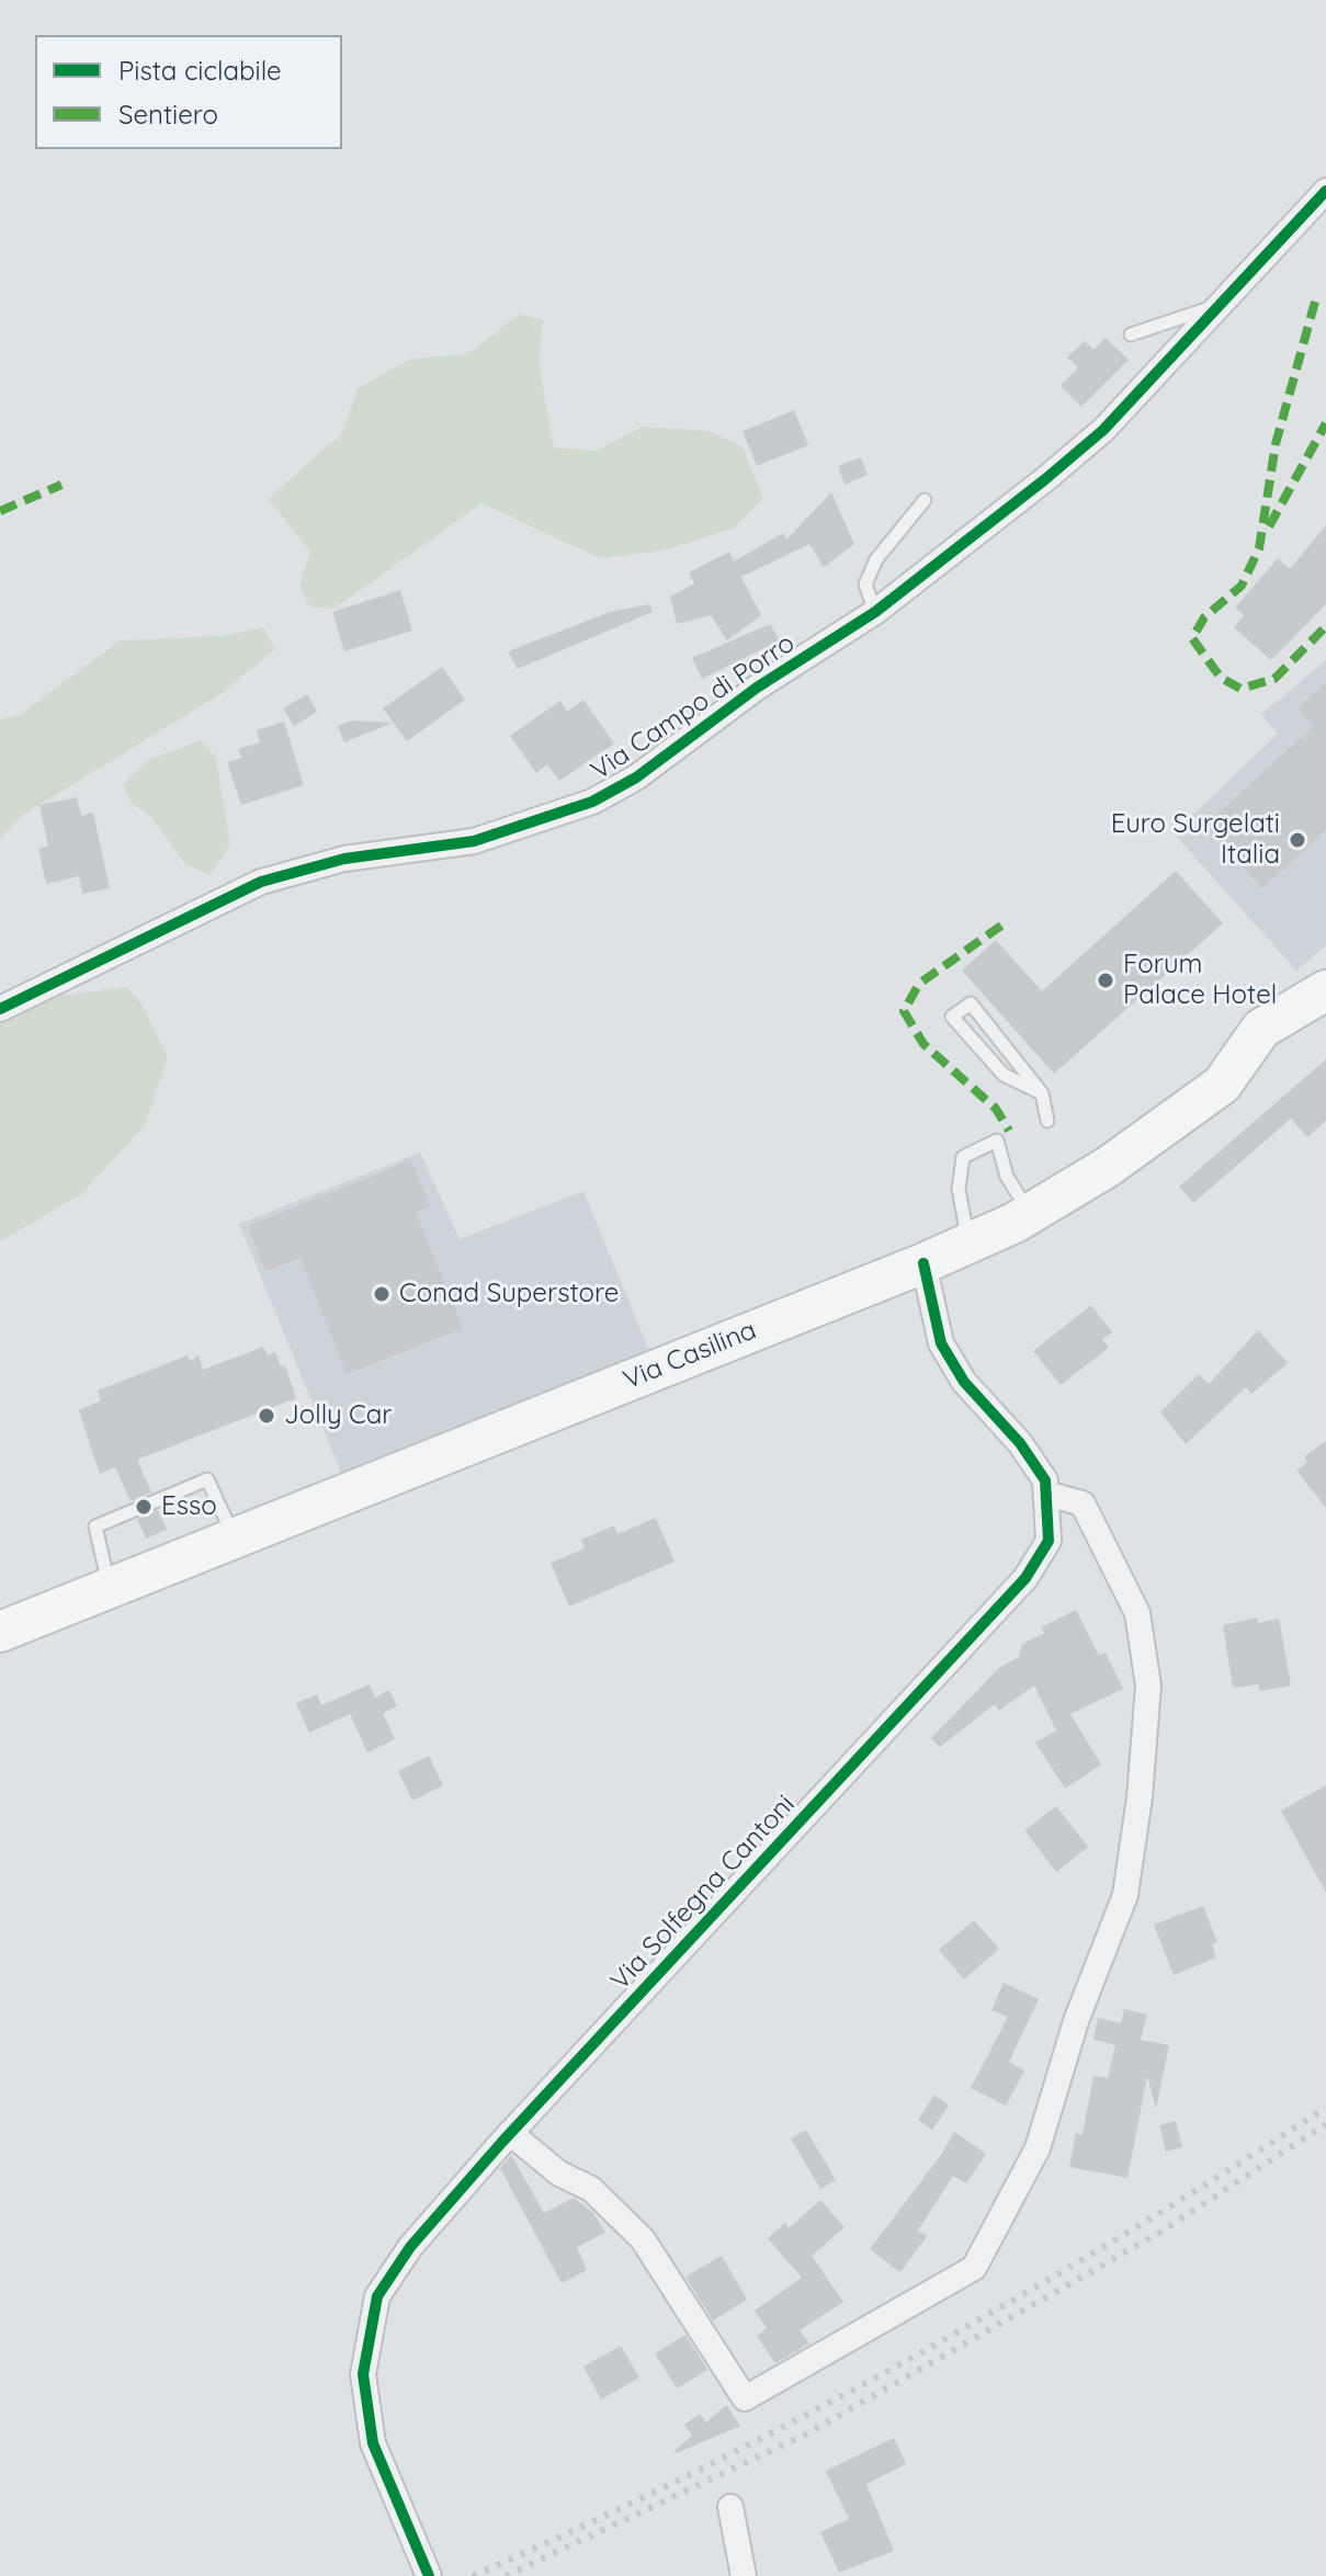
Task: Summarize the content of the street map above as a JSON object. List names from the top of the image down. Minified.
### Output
{"streets":{"main road":["Via Casilina"],"street":["Via Campo di Porro","Via Solfegna Cantoni"]},"crossings":[["Via Casilina","Via Solfegna Cantoni"]],"places":["Euro Surgelati Italia","Forum Palace Hotel","Conad Superstore","Jolly Car","Esso"],"legend":["Pista ciclabile","Sentiero"]}
